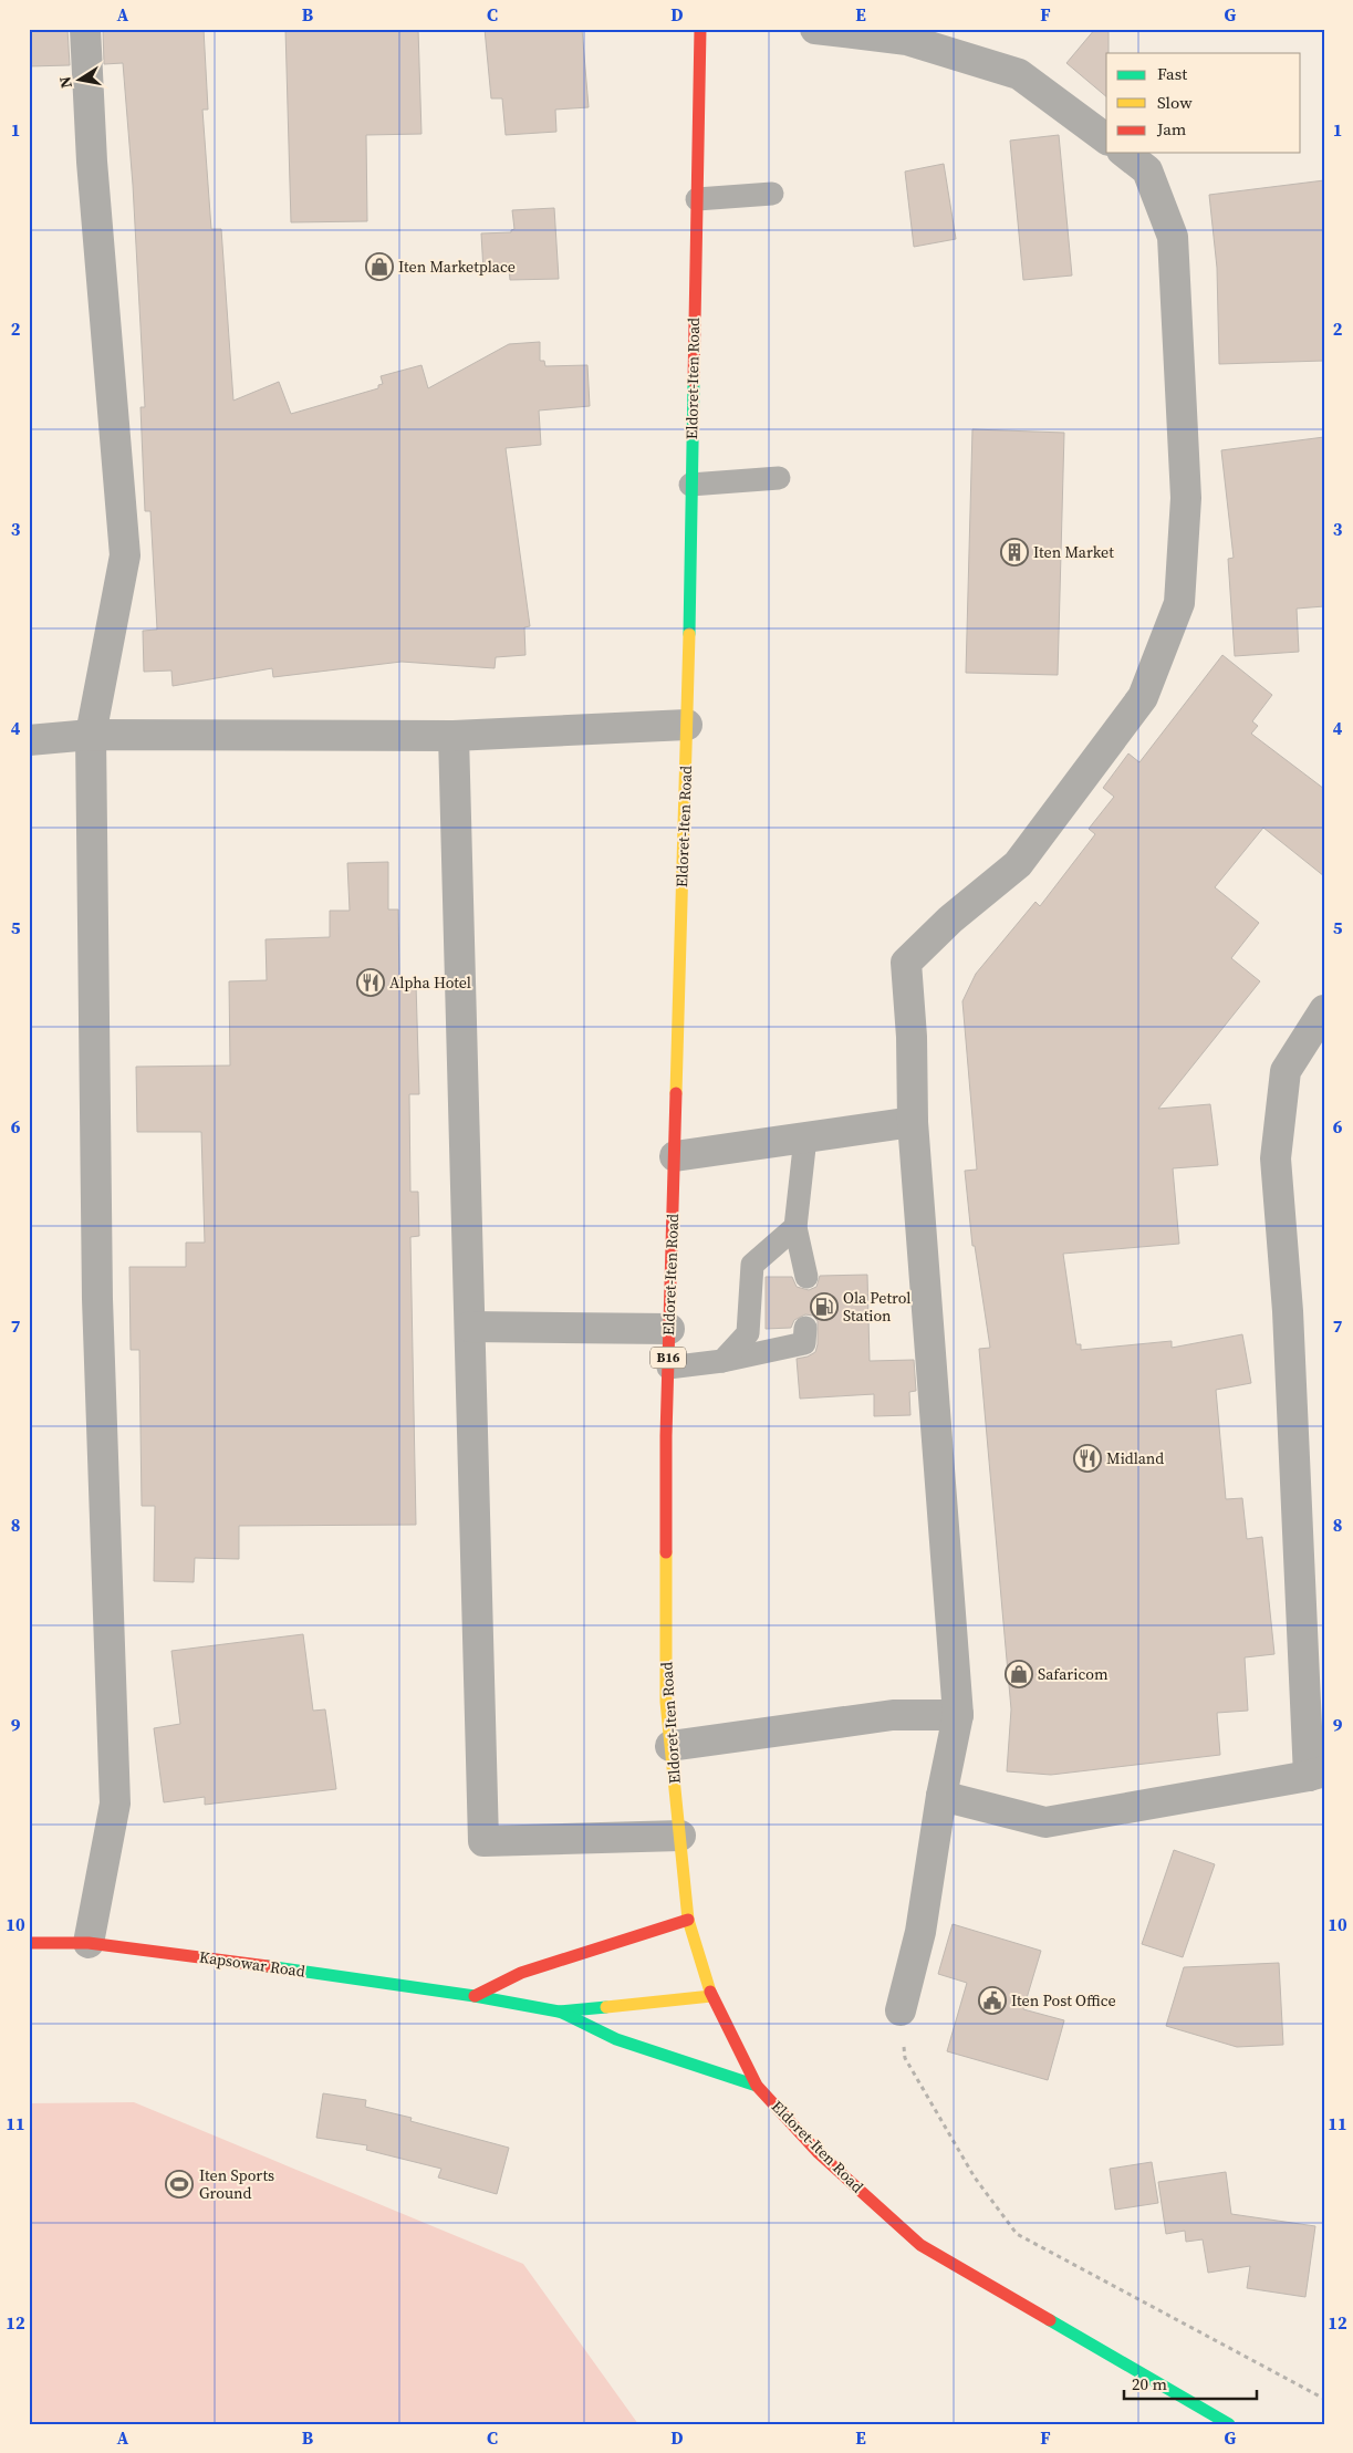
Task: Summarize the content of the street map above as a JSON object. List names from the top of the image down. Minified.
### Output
{"streets":{"main road":["Eldoret-Iten Road","B16","Kapsowar Road"]},"crossings":[["Eldoret-Iten Road","Kapsowar Road"]],"places":{"shop":["Iten Marketplace","Safaricom"],"building":["Iten Market"],"restaurant":["Alpha Hotel","Midland"],"fuel station":["Ola Petrol Station"],"public building":["Iten Post Office"],"sports":["Iten Sports Ground"]},"legend":["Fast","Slow","Jam"],"scale_bar":"20 m","north":"left","grid":{"columns":["A","B","C","D","E","F","G"],"rows":["1","2","3","4","5","6","7","8","9","10","11","12"]}}
